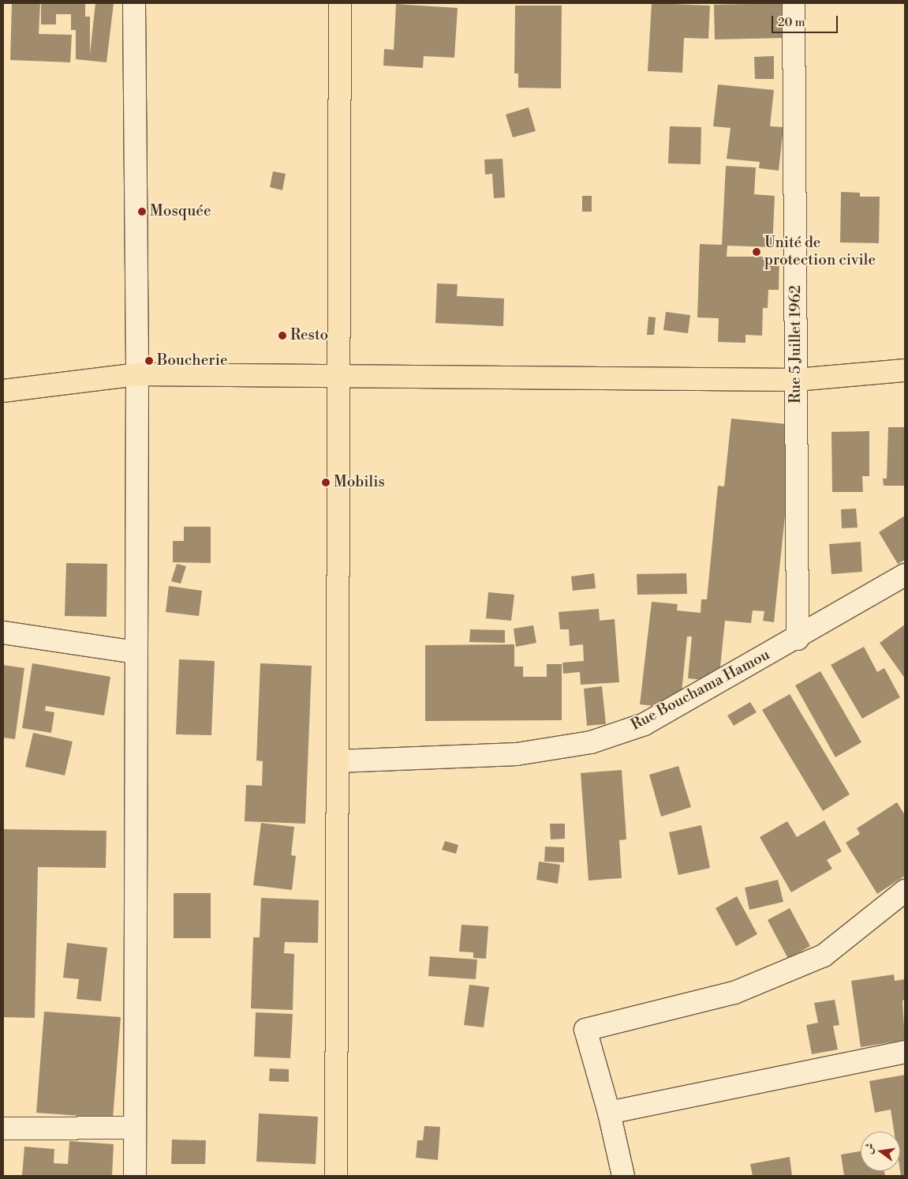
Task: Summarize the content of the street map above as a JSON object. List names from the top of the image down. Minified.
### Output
{"streets":{"street":["Rue 5 Juillet 1962","Rue Bouchama Hamou"]},"crossings":[["Rue 5 Juillet 1962","Rue Bouchama Hamou"]],"places":["Mosquée","Unité de protection civile","Resto","Boucherie","Mobilis"],"scale_bar":"20 m","north":"left"}
